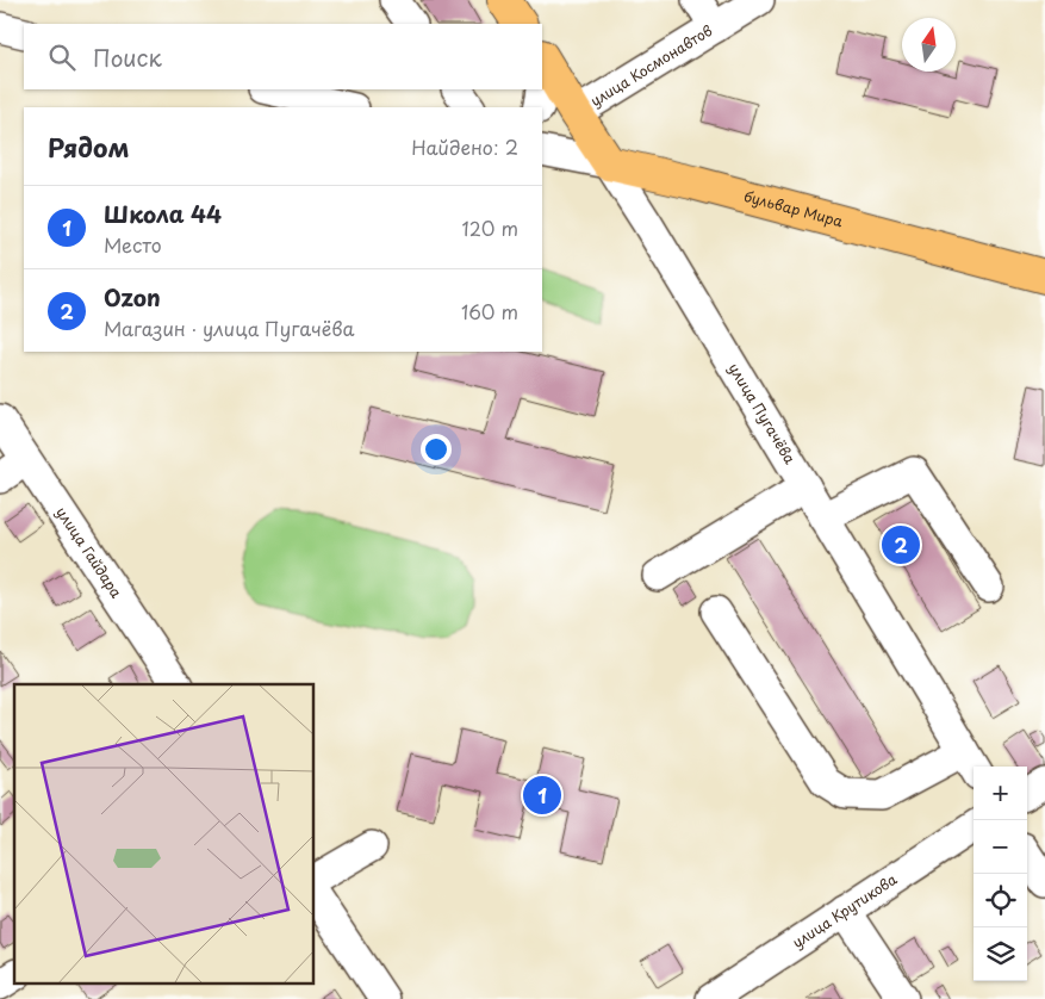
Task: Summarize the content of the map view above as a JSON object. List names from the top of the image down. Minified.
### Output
{"streets":{"main road":["бульвар Мира","улица Пугачёва"],"street":["улица Космонавтов","улица Гайдара","улица Крутикова"]},"crossings":[["улица Космонавтов","улица Пугачёва"],["бульвар Мира","улица Пугачёва"]],"north":"top","page":{"search":"Поиск","heading":["Рядом","Найдено: 2"],"list":[{"mark":"1","name":"Школа 44","note":"Место","value":"120 m"},{"mark":"2","name":"Ozon","note":"Магазин · улица Пугачёва","value":"160 m"}],"pins":["2","1"],"map_buttons":["+","−"]}}
